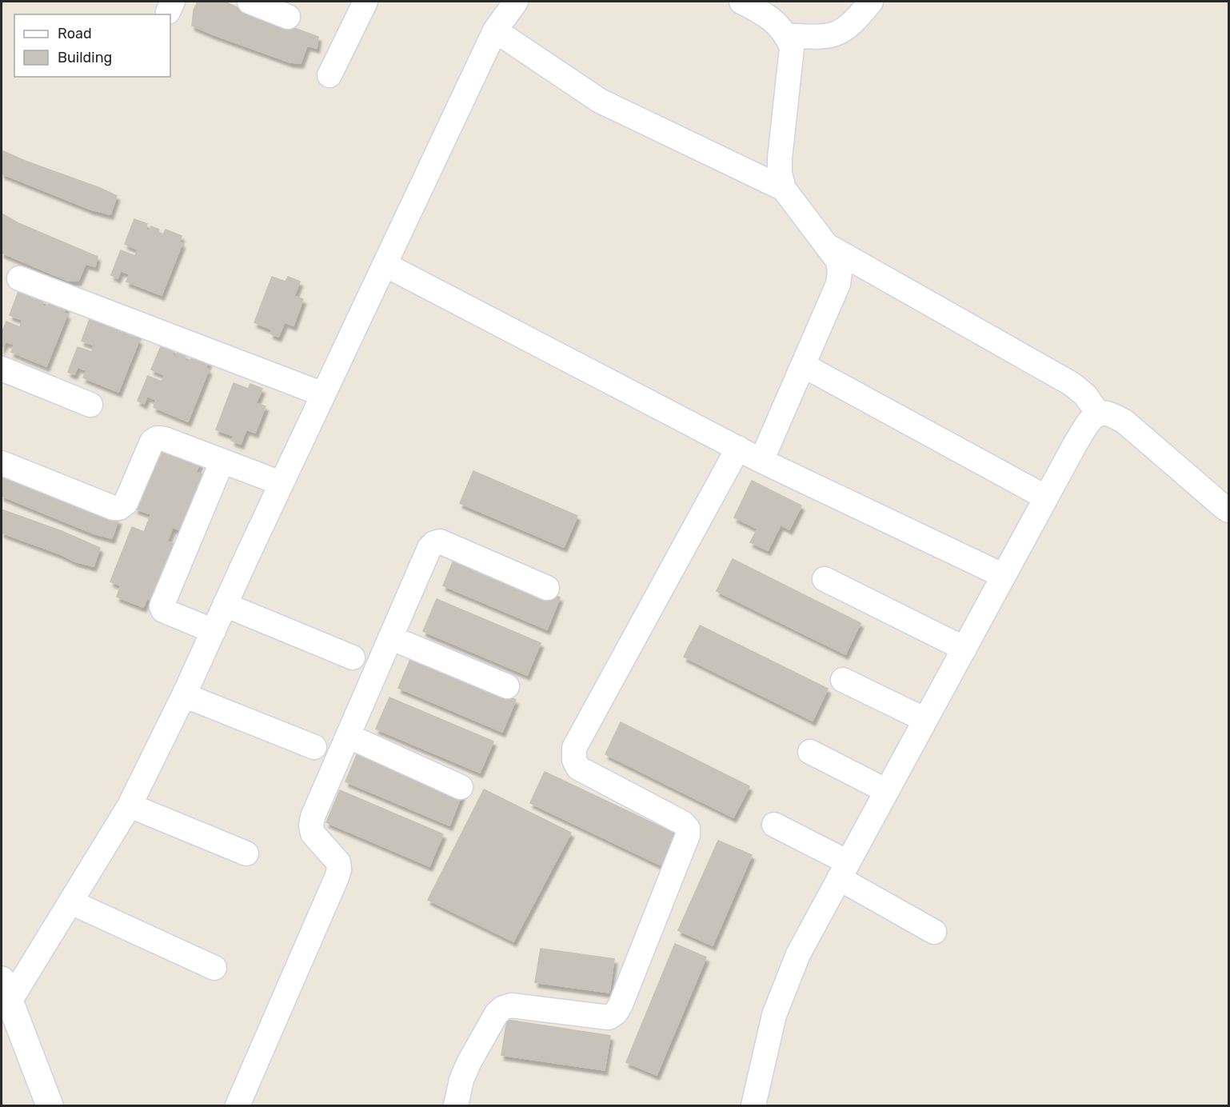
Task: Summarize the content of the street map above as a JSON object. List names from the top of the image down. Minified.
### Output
{"legend":["Road","Building"]}
